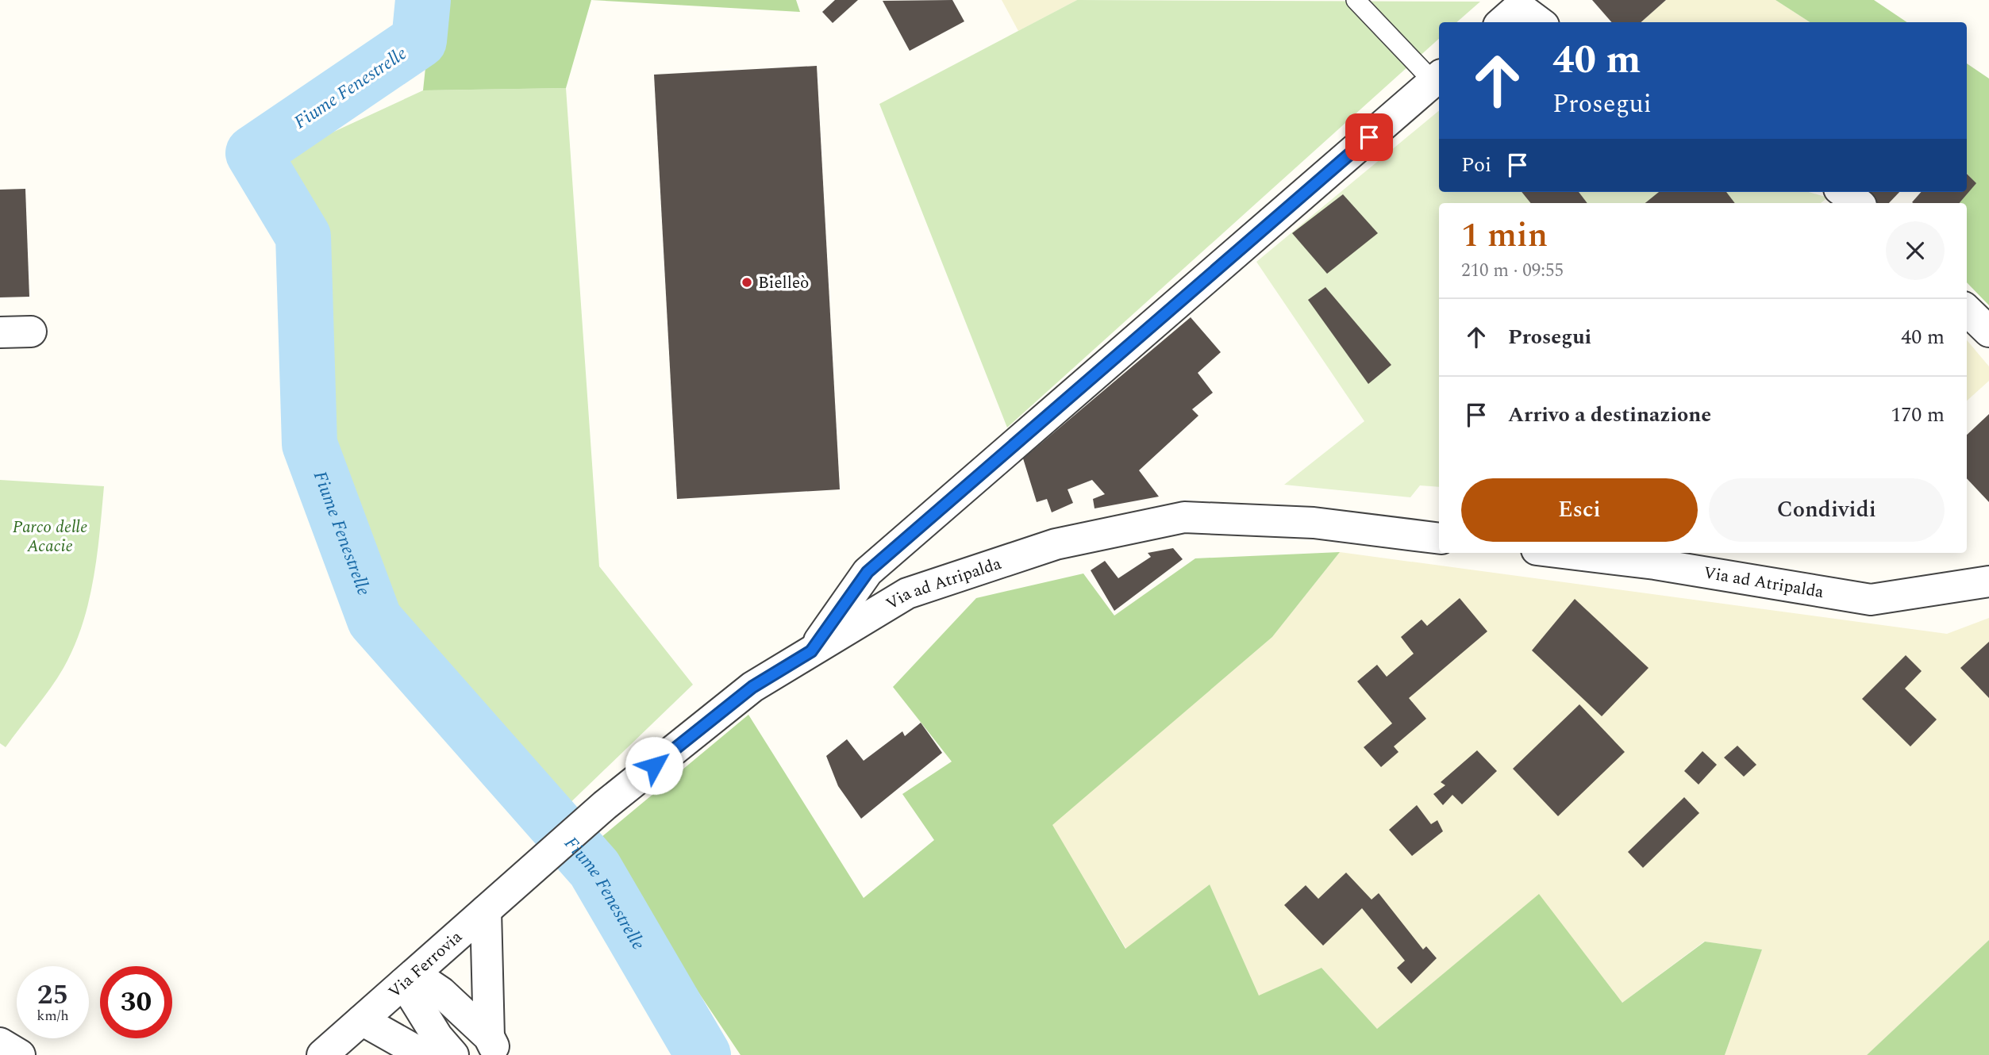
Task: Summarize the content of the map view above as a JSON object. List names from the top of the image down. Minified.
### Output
{"streets":{"street":["Via ad Atripalda","Via Ferrovia"]},"crossings":[["Via ad Atripalda","Via Ferrovia"]],"water":["Fiume Fenestrelle"],"parks":["Parco delle Acacie"],"places":["Bielleò"],"page":{"turn":["40 m","Prosegui"],"then":"Poi","heading":["1 min","210 m · 09:55"],"list":[{"name":"Prosegui","value":"40 m"},{"name":"Arrivo a destinazione","value":"170 m"}],"buttons":["Esci","Condividi"],"speed":"25 km/h","limit":"30"}}
